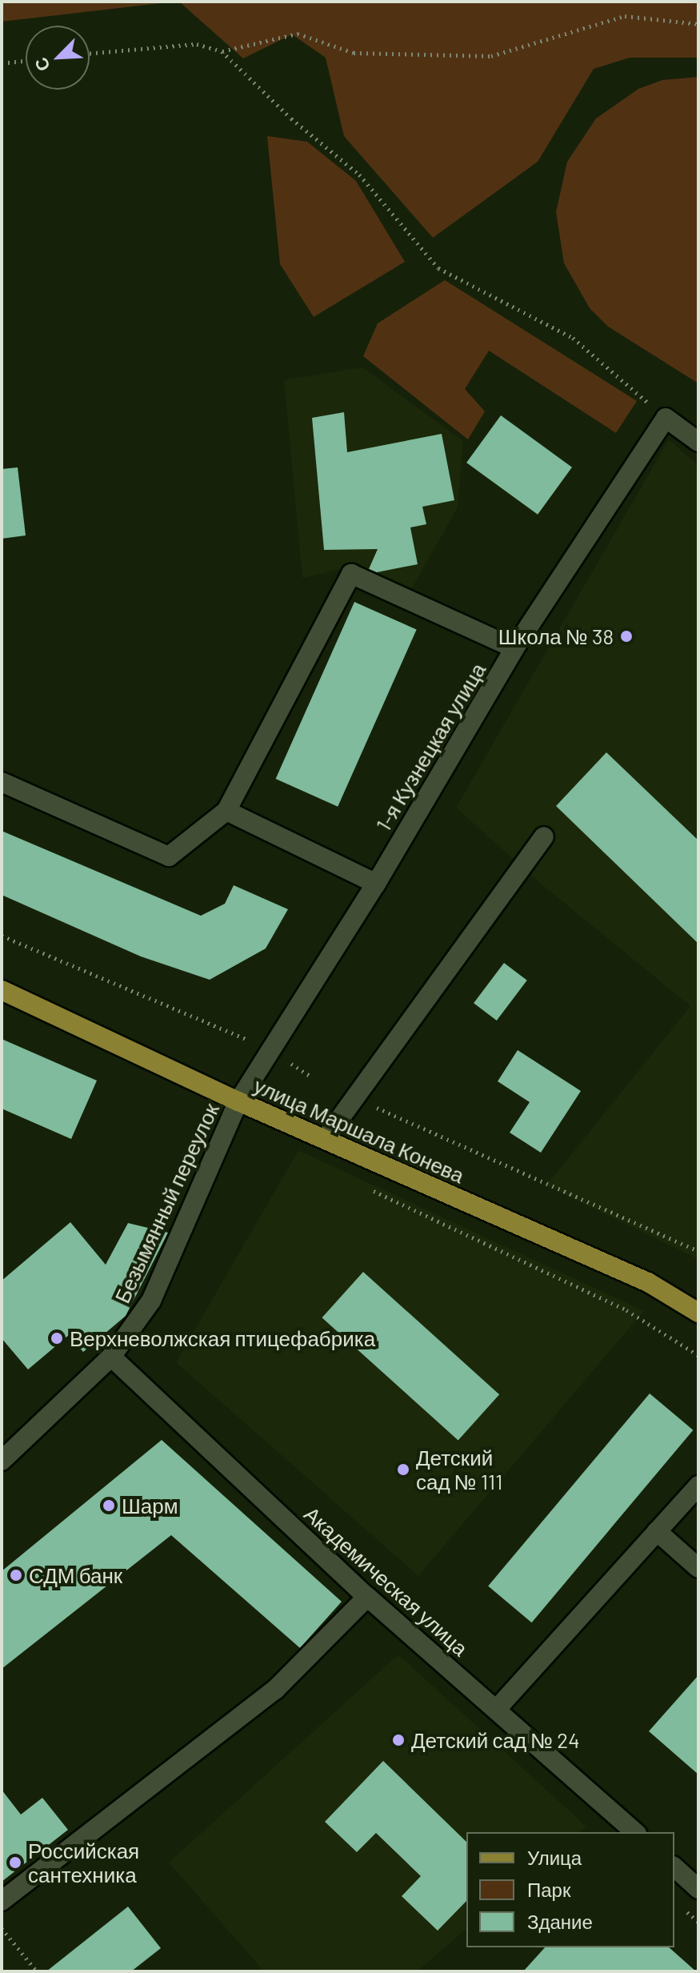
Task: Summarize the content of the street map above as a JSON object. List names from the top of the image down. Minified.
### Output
{"streets":{"main road":["улица Маршала Конева"],"street":["1-я Кузнецкая улица","Безымянный переулок","Академическая улица"]},"crossings":[["1-я Кузнецкая улица","улица Маршала Конева"],["1-я Кузнецкая улица","Безымянный переулок"],["улица Маршала Конева","Безымянный переулок"],["Безымянный переулок","Академическая улица"]],"places":["Школа № 38","Верхневолжская птицефабрика","Детский сад № 111","Шарм","СДМ банк","Детский сад № 24","Российская сантехника"],"legend":["Улица","Парк","Здание"],"north":"bottom left"}
